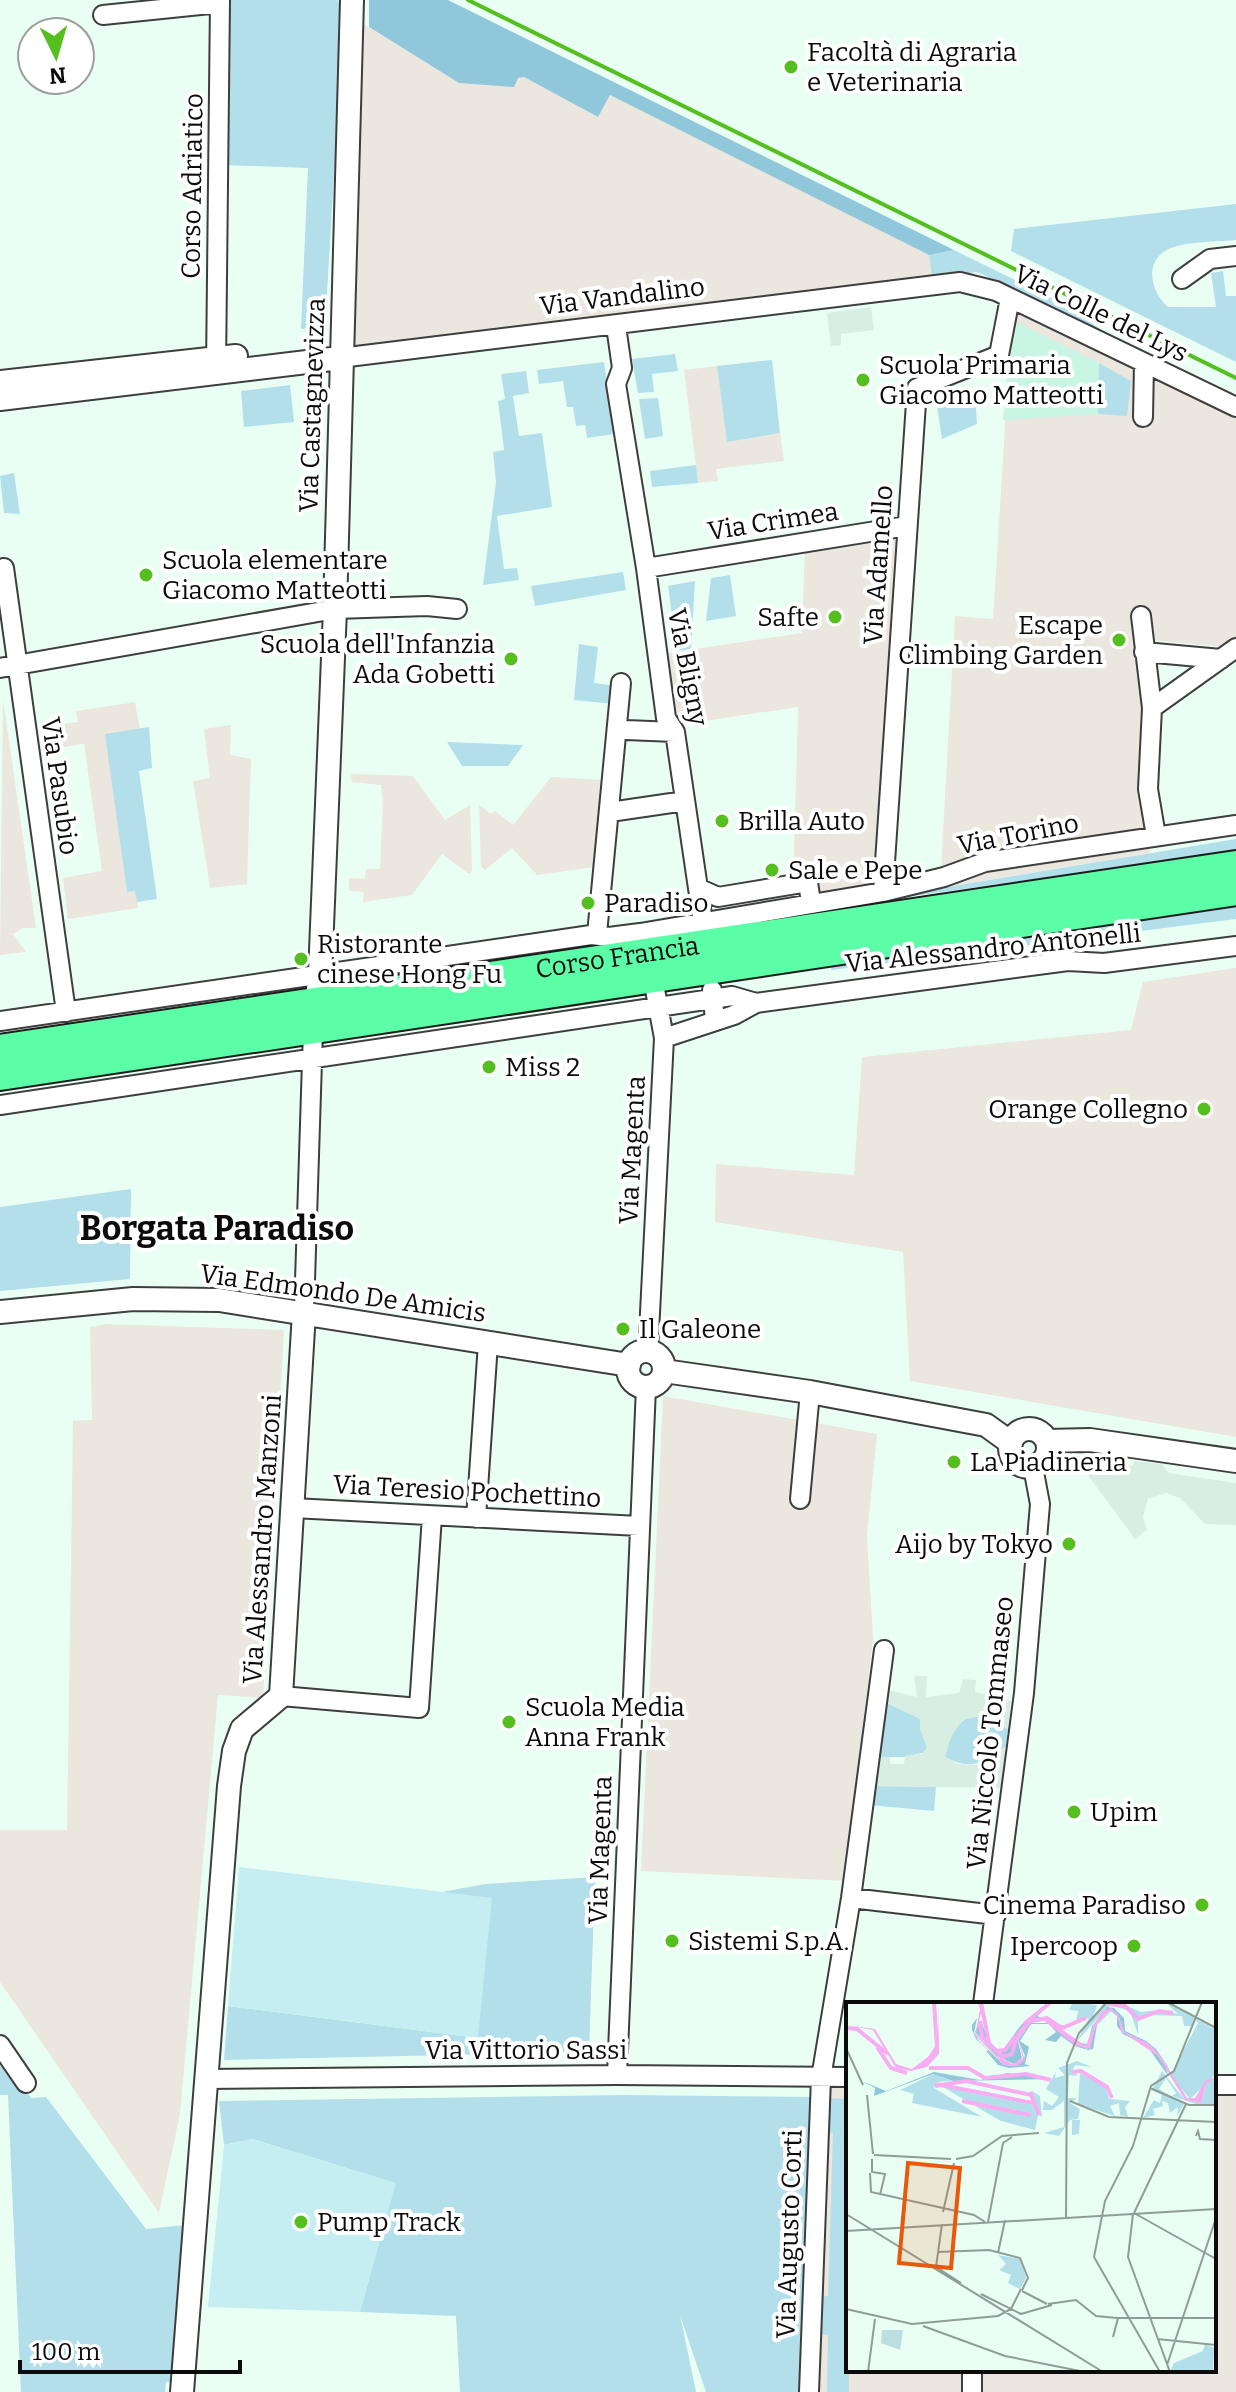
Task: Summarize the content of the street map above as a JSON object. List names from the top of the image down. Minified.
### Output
{"streets":{"main road":["Corso Francia"],"street":["Corso Adriatico","Via Vandalino","Via Colle del Lys","Via Castagnevizza","Via Crimea","Via Adamello","Via Bligny","Via Pasubio","Via Torino","Via Alessandro Antonelli","Via Magenta","Via Edmondo De Amicis","Via Teresio Pochettino","Via Alessandro Manzoni","Via Niccolò Tommaseo","Via Vittorio Sassi","Via Augusto Corti"]},"crossings":[["Corso Adriatico","Via Vandalino"],["Via Vandalino","Via Colle del Lys"],["Via Vandalino","Via Castagnevizza"],["Via Vandalino","Via Bligny"],["Via Colle del Lys","Via Adamello"],["Via Castagnevizza","Corso Francia"],["Via Castagnevizza","Via Alessandro Manzoni"],["Via Crimea","Via Adamello"],["Via Crimea","Via Bligny"],["Via Adamello","Via Torino"],["Via Bligny","Via Torino"],["Via Bligny","Via Alessandro Antonelli"],["Via Bligny","Corso Francia"],["Via Pasubio","Corso Francia"],["Via Torino","Corso Francia"],["Via Alessandro Antonelli","Corso Francia"],["Via Alessandro Antonelli","Via Magenta"],["Corso Francia","Via Magenta"],["Corso Francia","Via Alessandro Manzoni"],["Via Magenta","Via Edmondo De Amicis"],["Via Magenta","Via Teresio Pochettino"],["Via Magenta","Via Vittorio Sassi"],["Via Edmondo De Amicis","Via Alessandro Manzoni"],["Via Teresio Pochettino","Via Alessandro Manzoni"],["Via Alessandro Manzoni","Via Vittorio Sassi"],["Via Vittorio Sassi","Via Augusto Corti"]],"districts":["Borgata Paradiso"],"places":["Facoltà di Agraria e Veterinaria","Scuola Primaria Giacomo Matteotti","Scuola elementare Giacomo Matteotti","Safte","Escape Climbing Garden","Scuola dell'Infanzia Ada Gobetti","Brilla Auto","Sale e Pepe","Paradiso","Ristorante cinese Hong Fu","Miss 2","Orange Collegno","Il Galeone","La Piadineria","Aijo by Tokyo","Scuola Media Anna Frank","Upim","Cinema Paradiso","Sistemi S.p.A.","Ipercoop","Pump Track"],"scale_bar":"100 m","north":"bottom"}
